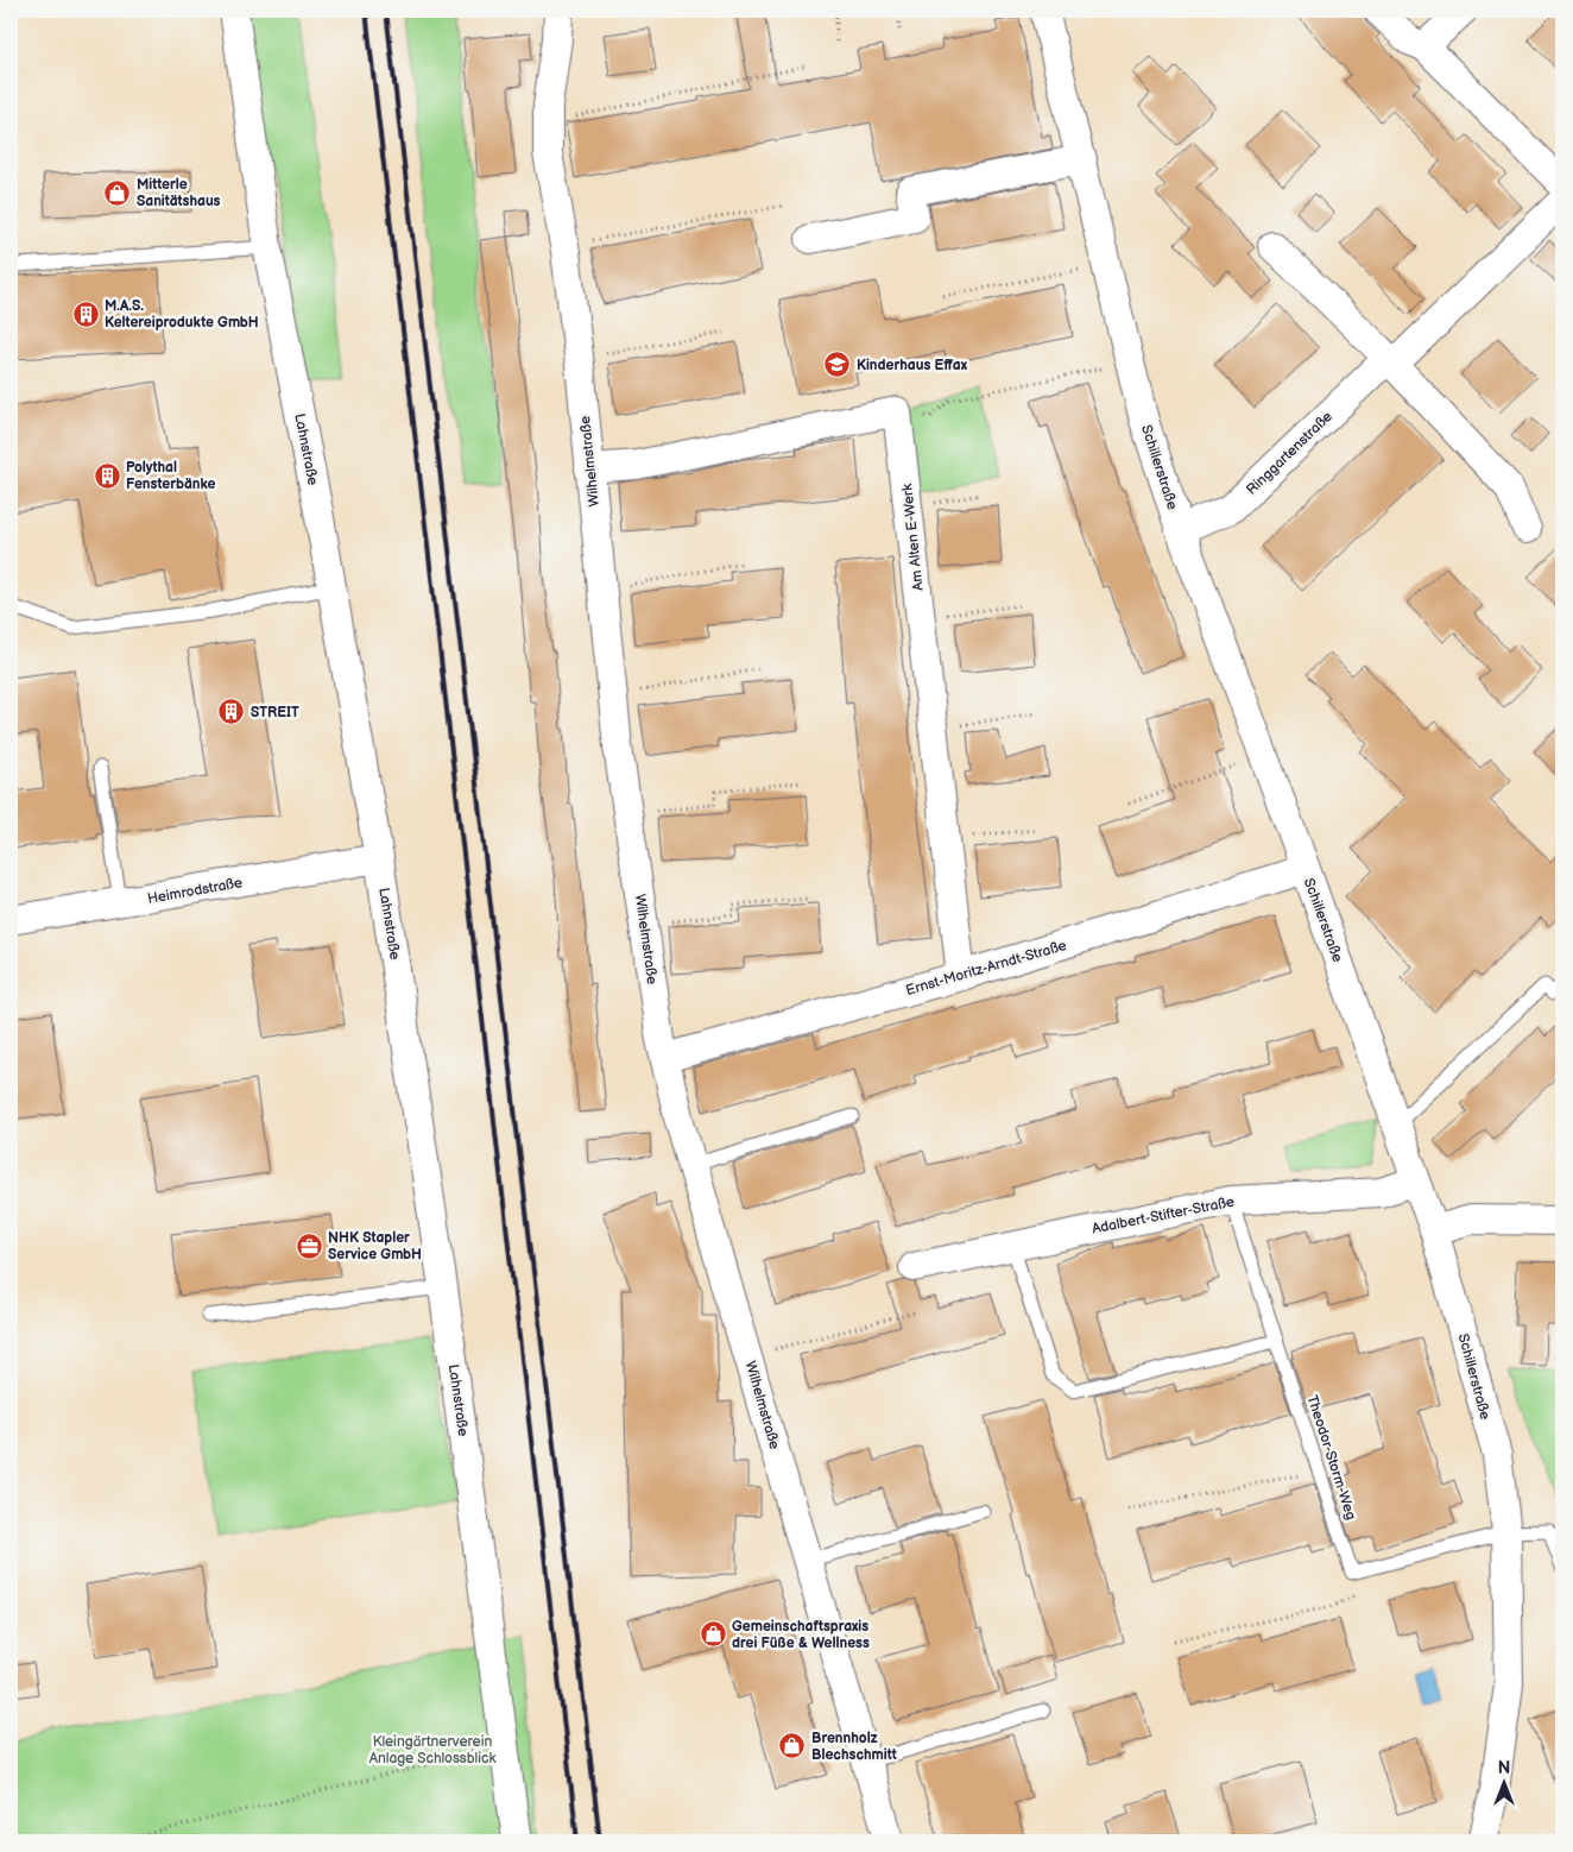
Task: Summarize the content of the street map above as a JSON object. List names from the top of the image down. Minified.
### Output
{"streets":{"street":["Lahnstraße","Ringgartenstraße","Wilhelmstraße","Schillerstraße","Am Alten E-Werk","Heimrodstraße","Ernst-Moritz-Arndt-Straße","Adalbert-Stifter-Straße"],"lane":["Theodor-Storm-Weg"]},"crossings":[["Lahnstraße","Heimrodstraße"],["Ringgartenstraße","Schillerstraße"],["Wilhelmstraße","Ernst-Moritz-Arndt-Straße"],["Schillerstraße","Ernst-Moritz-Arndt-Straße"],["Schillerstraße","Adalbert-Stifter-Straße"],["Am Alten E-Werk","Ernst-Moritz-Arndt-Straße"],["Adalbert-Stifter-Straße","Theodor-Storm-Weg"]],"parks":["Kleingärtnerverein Anlage Schlossblick"],"places":{"shop":["Mitterle Sanitätshaus","Gemeinschaftspraxis drei Füße & Wellness","Brennholz Blechschmitt"],"building":["M.A.S. Keltereiprodukte GmbH","Polythal Fensterbänke","STREIT"],"school or university":["Kinderhaus Effax"],"office":["NHK Stapler Service GmbH"]},"north":"top"}
